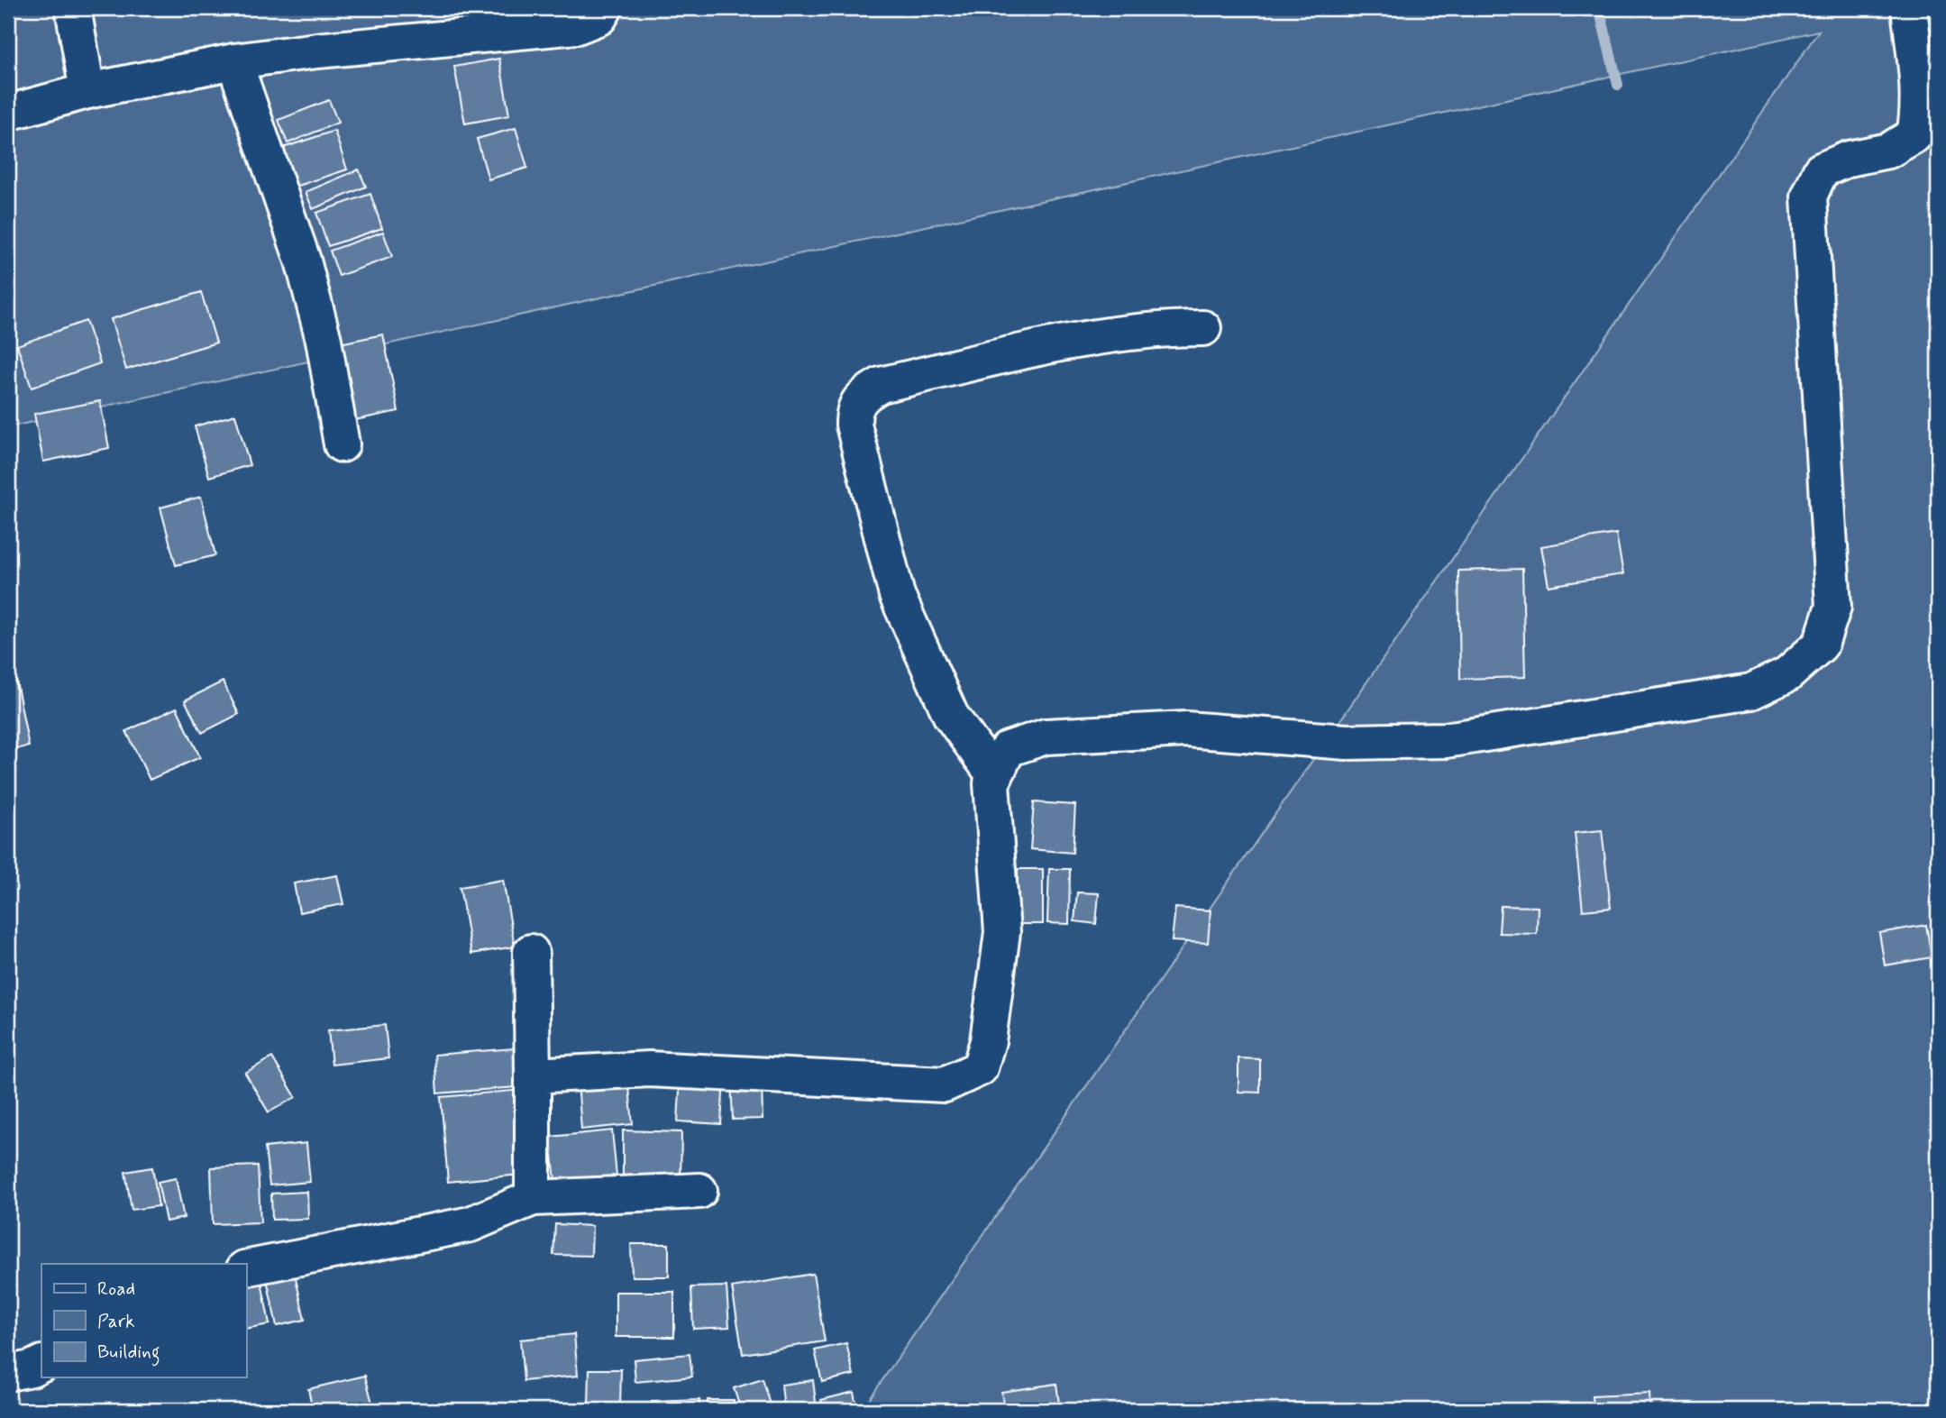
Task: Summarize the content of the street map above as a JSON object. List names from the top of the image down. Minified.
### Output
{"legend":["Road","Park","Building"]}
